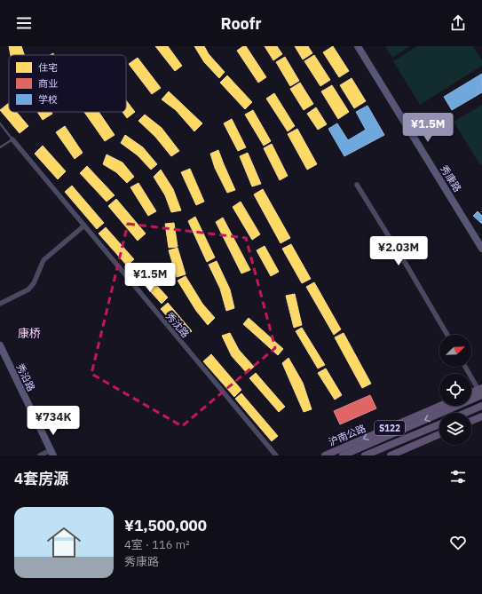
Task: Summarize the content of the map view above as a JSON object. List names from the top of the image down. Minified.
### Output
{"streets":{"main road":["S122","沪南公路"],"street":["秀康路","秀沈路","秀沿路"]},"districts":["康桥"],"legend":["住宅","商业","学校"],"north":"top right","page":{"header":"Roofr","price":["¥1.5M","¥2.03M","¥1.5M","¥734K"],"heading":"4套房源","list":[{"name":"¥1,500,000","note":"4室 · 116 m² · 秀康路"}]}}
